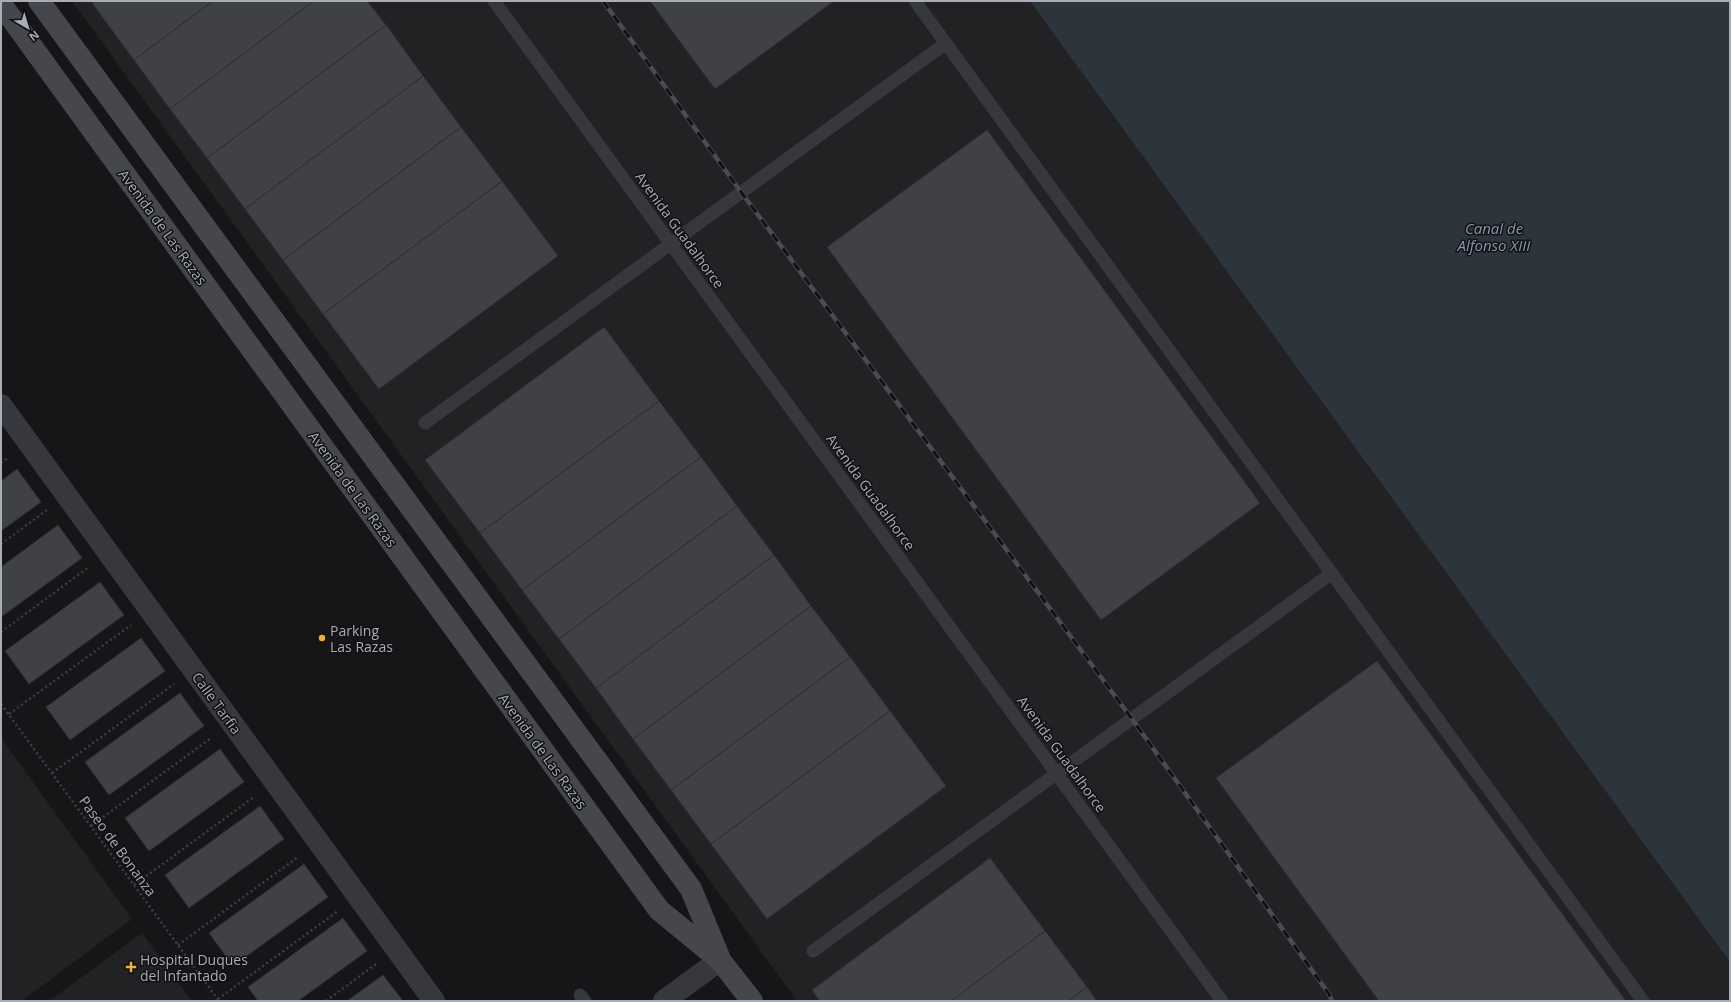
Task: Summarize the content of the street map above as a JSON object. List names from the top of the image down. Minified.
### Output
{"streets":{"main road":["Avenida de Las Razas"],"street":["Calle Tarfia"],"lane":["Avenida Guadalhorce"],"path":["Paseo de Bonanza"]},"water":["Canal de Alfonso XIII"],"places":{"other":["Parking Las Razas"],"health":["Hospital Duques del Infantado"]},"north":"bottom right"}
